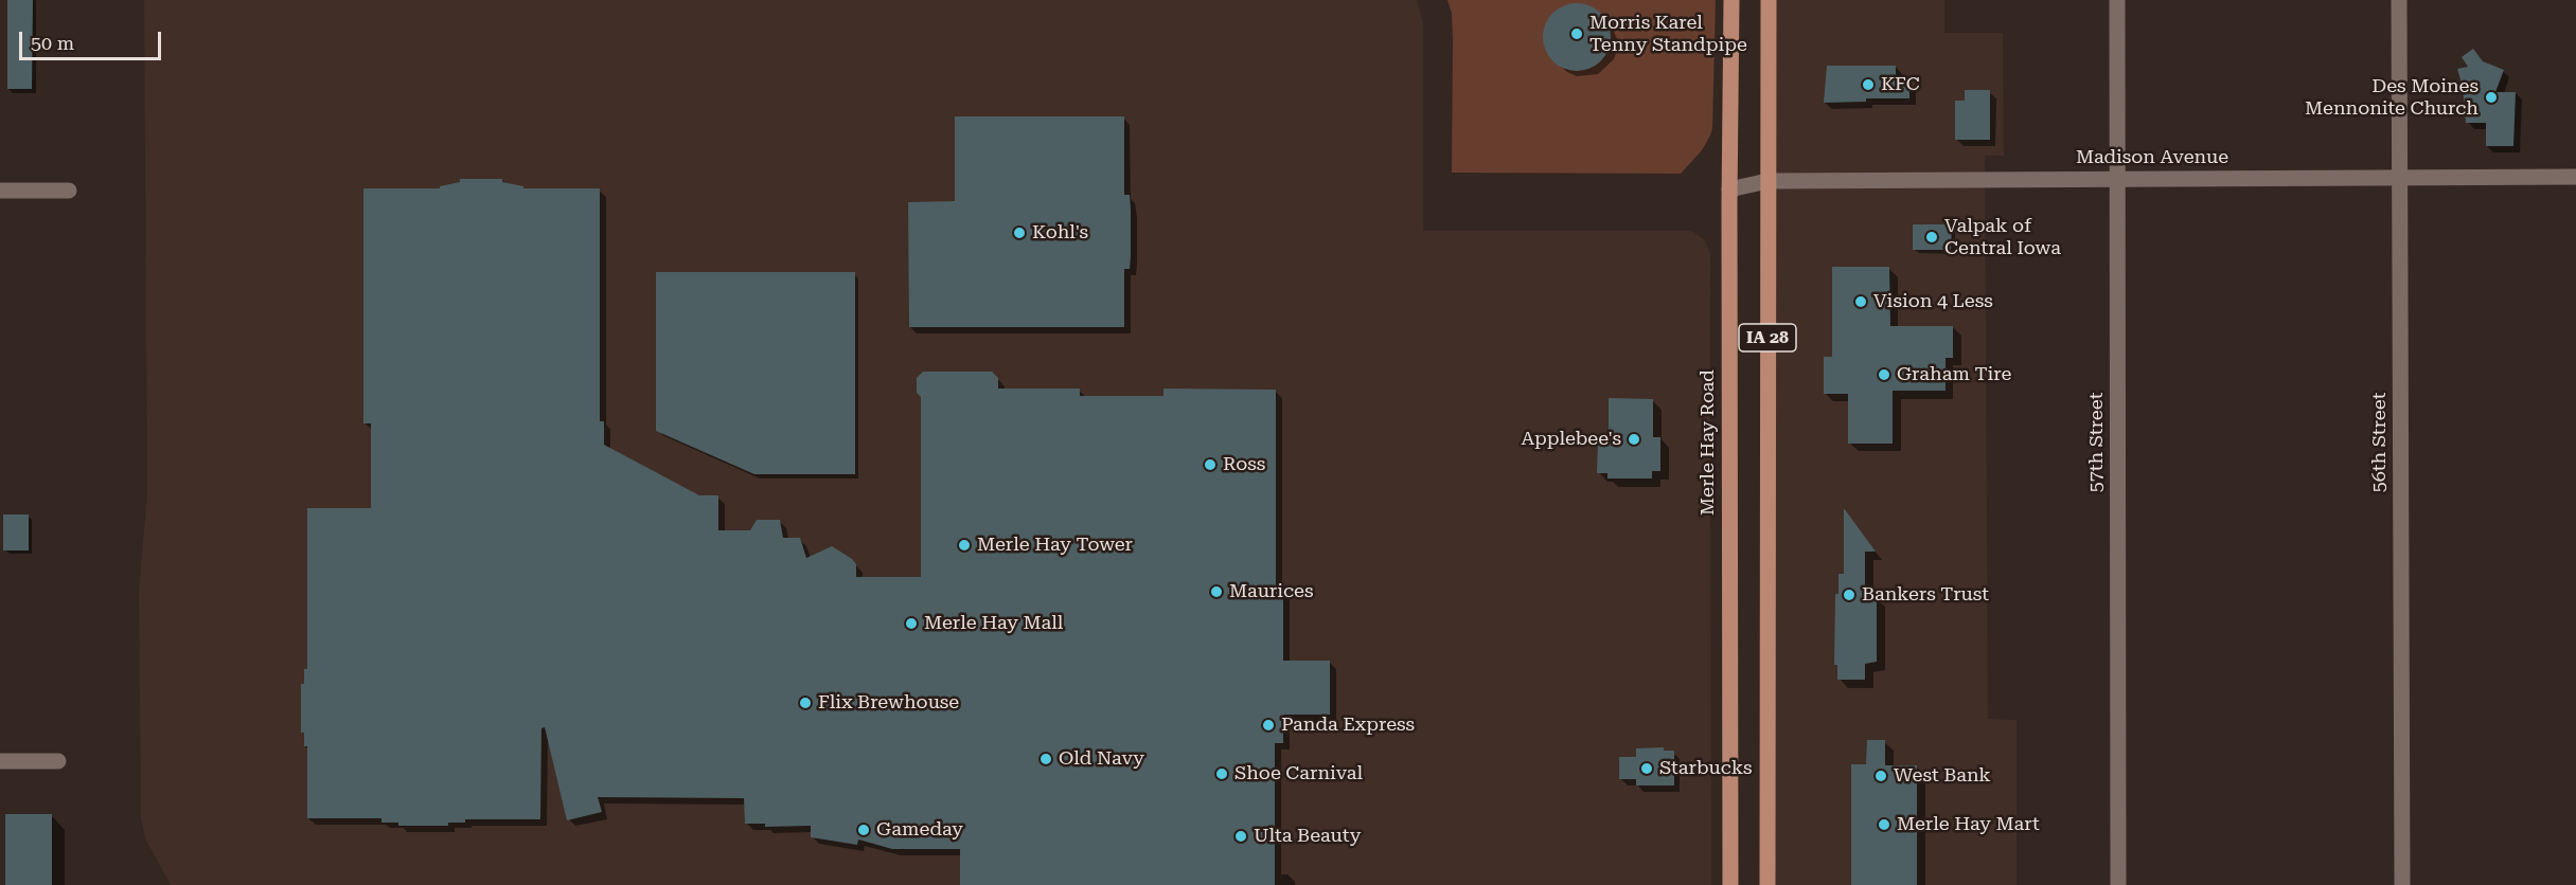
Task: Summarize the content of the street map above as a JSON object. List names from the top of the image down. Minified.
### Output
{"streets":{"main road":["IA 28","Merle Hay Road"],"street":["Madison Avenue","57th Street","56th Street"]},"crossings":[["Madison Avenue","IA 28"],["Madison Avenue","Merle Hay Road"],["Madison Avenue","57th Street"],["Madison Avenue","56th Street"]],"places":["Morris Karel Tenny Standpipe","KFC","Des Moines Mennonite Church","Kohl's","Valpak of Central Iowa","Vision 4 Less","Graham Tire","Applebee's","Ross","Merle Hay Tower","Maurices","Bankers Trust","Merle Hay Mall","Flix Brewhouse","Panda Express","Old Navy","Starbucks","Shoe Carnival","West Bank","Merle Hay Mart","Gameday","Ulta Beauty"],"scale_bar":"50 m"}
